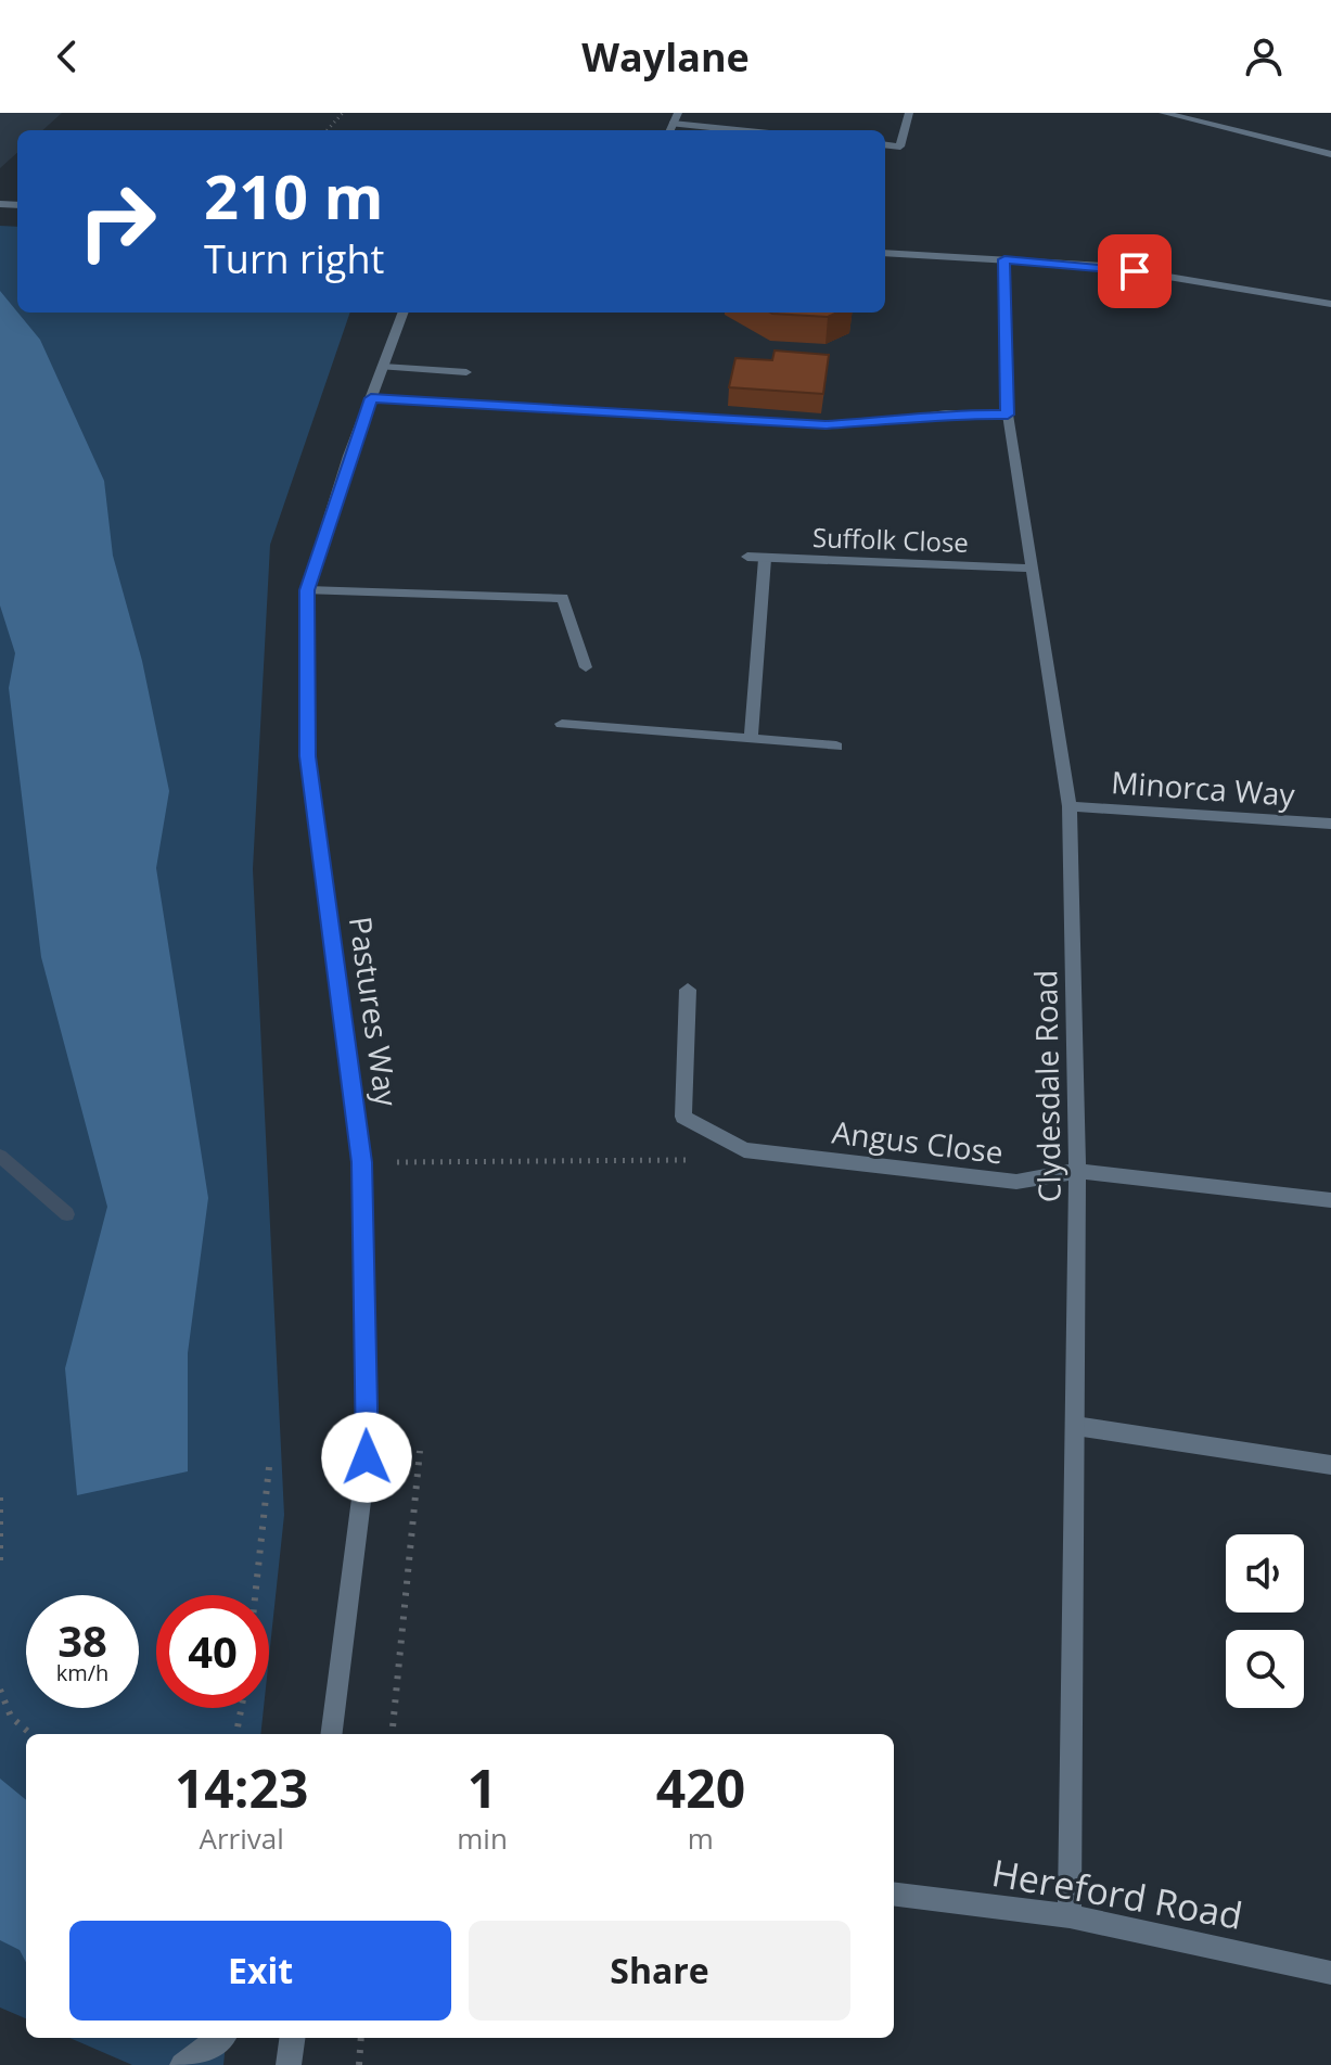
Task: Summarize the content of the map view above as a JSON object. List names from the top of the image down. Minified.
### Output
{"streets":{"street":["Suffolk Close","Minorca Way","Pastures Way","Clydesdale Road","Angus Close","Hereford Road"]},"crossings":[["Suffolk Close","Clydesdale Road"],["Minorca Way","Clydesdale Road"],["Clydesdale Road","Angus Close"],["Clydesdale Road","Hereford Road"]],"page":{"header":"Waylane","turn":["210 m","Turn right"],"speed":"38 km/h","limit":"40","eta":["14:23","Arrival","1","min","420","m"],"buttons":["Exit","Share"]}}
